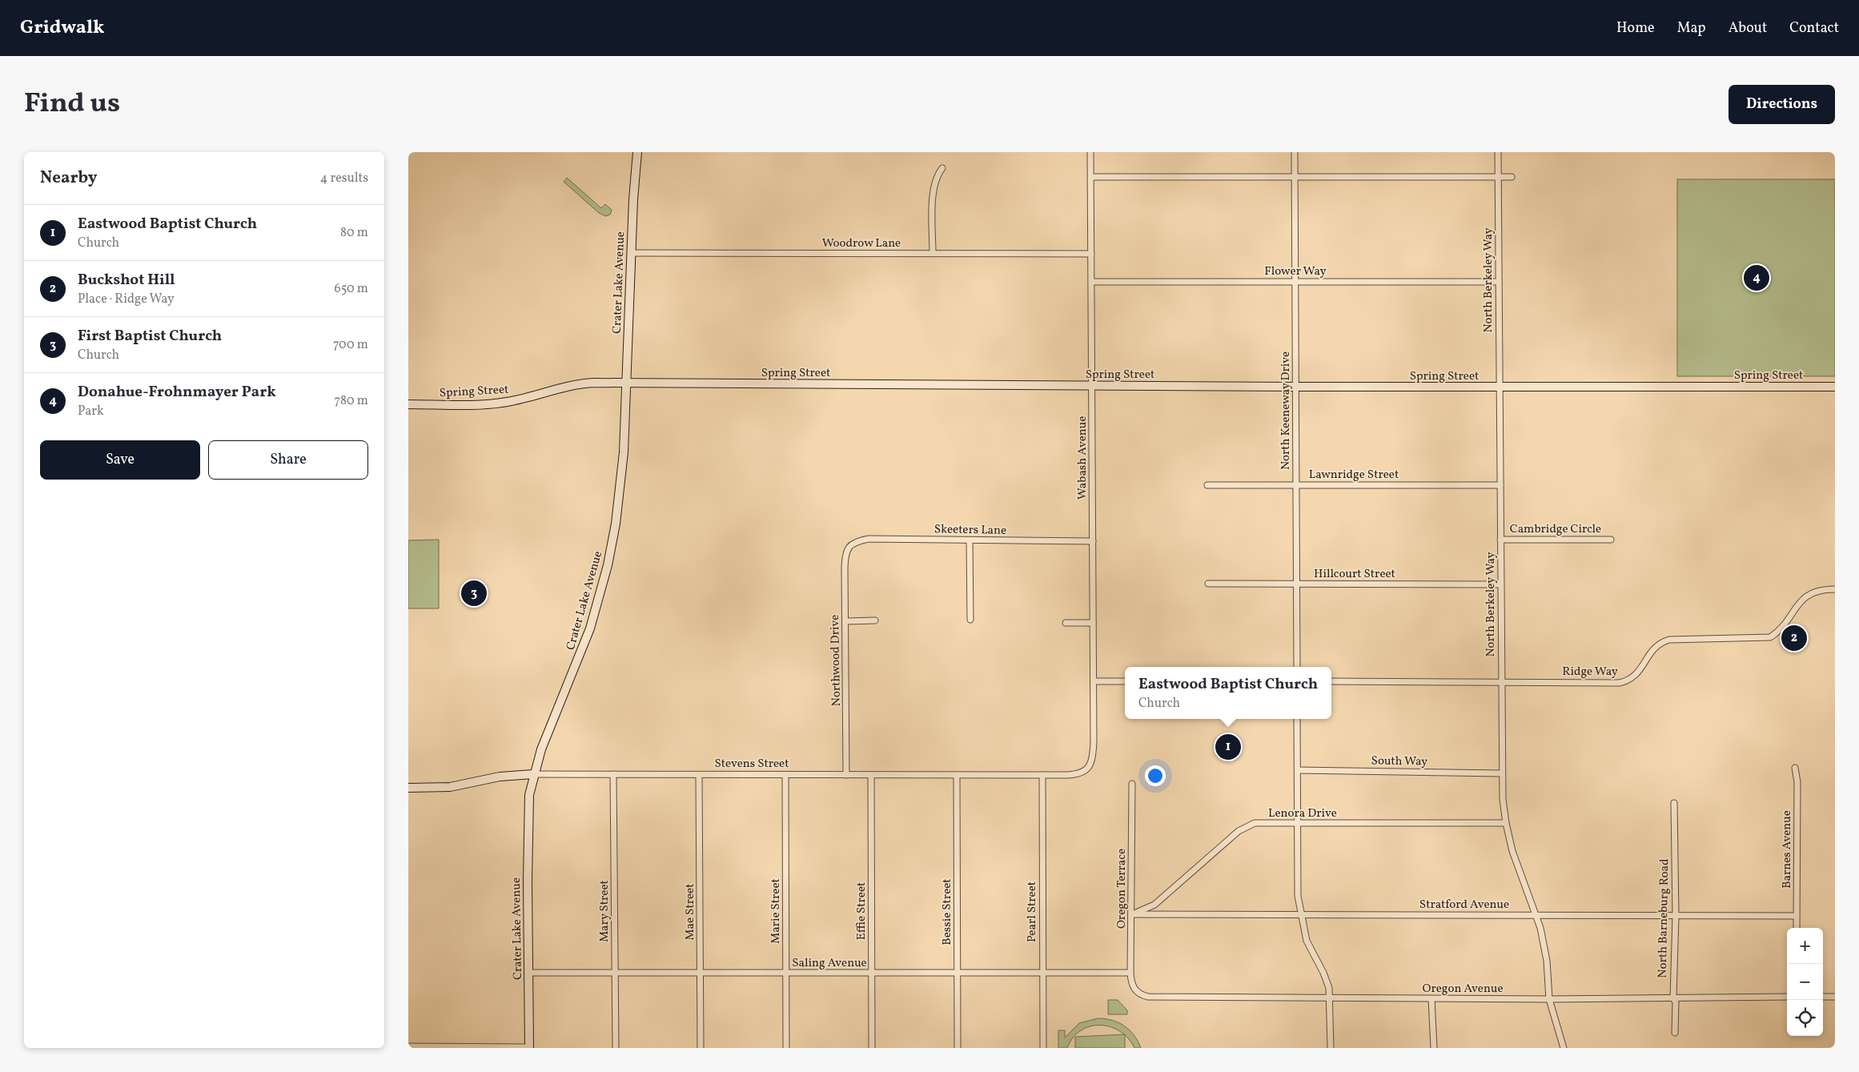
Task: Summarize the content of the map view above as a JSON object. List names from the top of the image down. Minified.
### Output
{"streets":{"street":["Woodrow Lane","Flower Way","North Berkeley Way","Crater Lake Avenue","Spring Street","North Keeneway Drive","Wabash Avenue","Lawnridge Street","Cambridge Circle","Skeeters Lane","Hillcourt Street","Northwood Drive","Ridge Way","South Way","Stevens Street","Lenora Drive","Barnes Avenue","Oregon Terrace","Stratford Avenue","Mary Street","Marie Street","Effie Street","Mae Street","Bessie Street","Pearl Street","North Barneburg Road","Saling Avenue","Oregon Avenue"]},"crossings":[["Woodrow Lane","Crater Lake Avenue"],["Woodrow Lane","Wabash Avenue"],["Flower Way","North Berkeley Way"],["Flower Way","North Keeneway Drive"],["Flower Way","Wabash Avenue"],["North Berkeley Way","Spring Street"],["North Berkeley Way","Lawnridge Street"],["North Berkeley Way","Cambridge Circle"],["North Berkeley Way","Hillcourt Street"],["North Berkeley Way","Ridge Way"],["North Berkeley Way","South Way"],["North Berkeley Way","Lenora Drive"],["North Berkeley Way","Stratford Avenue"],["North Berkeley Way","Oregon Avenue"],["Crater Lake Avenue","Spring Street"],["Crater Lake Avenue","Stevens Street"],["Crater Lake Avenue","Saling Avenue"],["Spring Street","North Keeneway Drive"],["Spring Street","Wabash Avenue"],["North Keeneway Drive","Lawnridge Street"],["North Keeneway Drive","Hillcourt Street"],["Wabash Avenue","Skeeters Lane"],["Wabash Avenue","Stevens Street"],["Skeeters Lane","Northwood Drive"],["Northwood Drive","Stevens Street"],["Stevens Street","Mary Street"],["Stevens Street","Marie Street"],["Stevens Street","Effie Street"],["Stevens Street","Mae Street"],["Stevens Street","Bessie Street"],["Stevens Street","Pearl Street"],["Lenora Drive","Oregon Terrace"],["Lenora Drive","Stratford Avenue"],["Barnes Avenue","Stratford Avenue"],["Oregon Terrace","Stratford Avenue"],["Oregon Terrace","Saling Avenue"],["Oregon Terrace","Oregon Avenue"],["Stratford Avenue","North Barneburg Road"],["Mary Street","Saling Avenue"],["Marie Street","Saling Avenue"],["Effie Street","Saling Avenue"],["Mae Street","Saling Avenue"],["Bessie Street","Saling Avenue"],["Pearl Street","Saling Avenue"],["North Barneburg Road","Oregon Avenue"]],"page":{"header":"Gridwalk","nav":["Home","Map","About","Contact"],"title":"Find us","buttons":["Directions",["Save","Share"]],"heading":["Nearby","4 results"],"list":[{"mark":"1","name":"Eastwood Baptist Church","note":"Church","value":"80 m"},{"mark":"2","name":"Buckshot Hill","note":"Place · Ridge Way","value":"650 m"},{"mark":"3","name":"First Baptist Church","note":"Church","value":"700 m"},{"mark":"4","name":"Donahue-Frohnmayer Park","note":"Park","value":"780 m"}],"pins":["4","3","2","1"],"popup":["Eastwood Baptist Church","Church"],"map_buttons":["+","−"]}}
